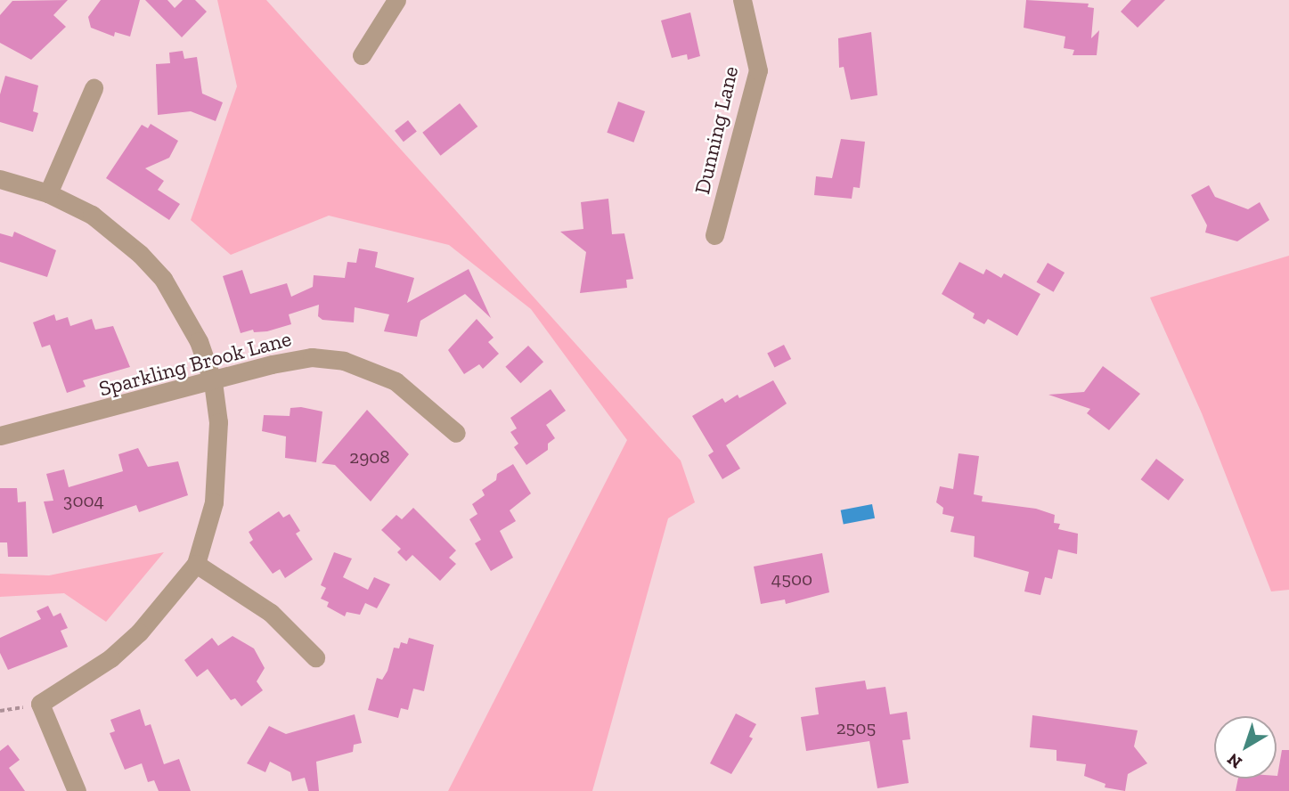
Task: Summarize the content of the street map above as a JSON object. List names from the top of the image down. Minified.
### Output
{"streets":{"street":["Dunning Lane","Sparkling Brook Lane"]},"house_numbers":["2908","3004","4500","2505"],"north":"bottom left"}
